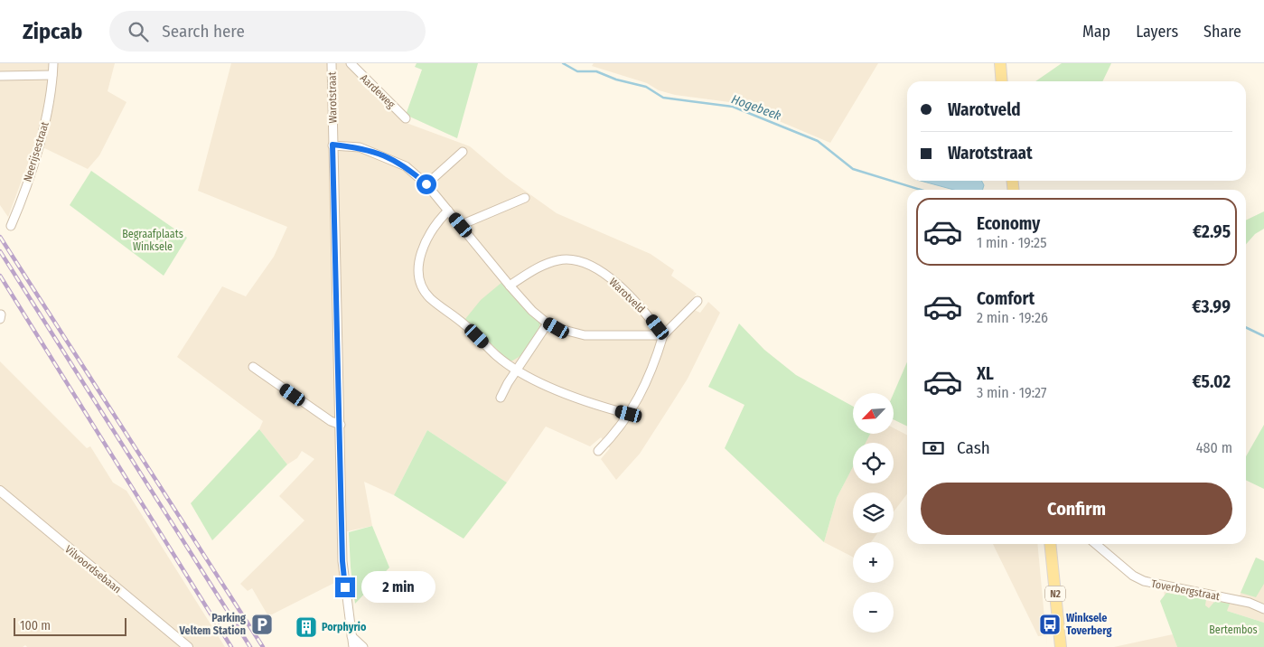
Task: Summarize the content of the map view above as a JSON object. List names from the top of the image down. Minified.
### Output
{"streets":{"main road":["N2"],"street":["Aardeweg","Warotstraat","Neerijsestraat","Warotveld","Vilvoordsebaan","Toverbergstraat"]},"water":["Hogebeek"],"parks":["Begraafplaats Winksele","Bertembos"],"places":{"parking":["Parking Veltem Station"],"bus stop":["Winksele Toverberg"],"building":["Porphyrio"]},"scale_bar":"100 m","north":"bottom left","page":{"header":"Zipcab","search":"Search here","nav":["Map","Layers","Share"],"banner":["Warotveld","Warotstraat"],"list":[{"name":"Economy","note":"1 min · 19:25","value":"€2.95"},{"name":"Comfort","note":"2 min · 19:26","value":"€3.99"},{"name":"XL","note":"3 min · 19:27","value":"€5.02"}],"map_buttons":["+","−"],"pay":["Cash","480 m"],"buttons":"Confirm","bubble":"2 min","scale":"100 m"}}
